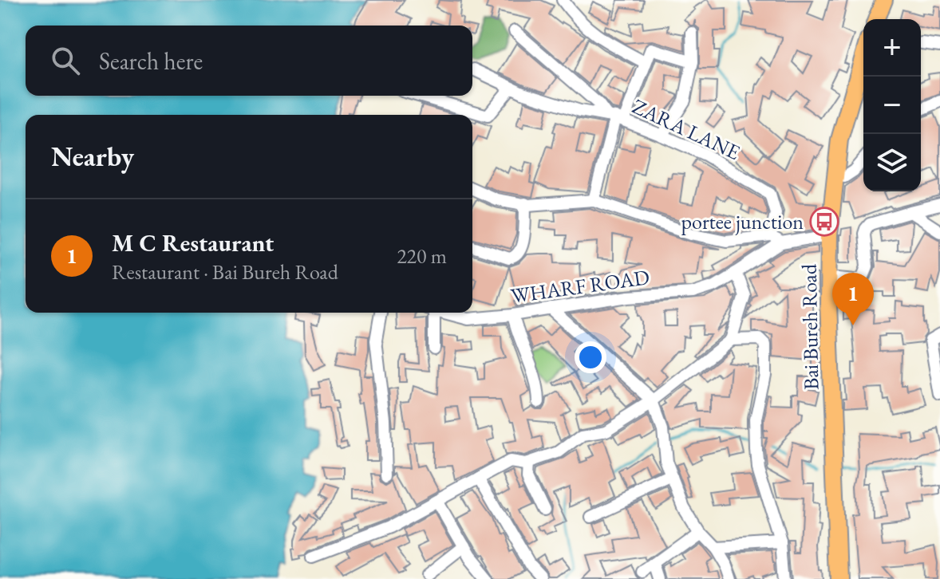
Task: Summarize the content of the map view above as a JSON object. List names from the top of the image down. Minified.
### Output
{"streets":{"highway":["Bai Bureh Road"],"street":["ZARA LANE","WHARF ROAD"]},"places":{"bus stop":["portee junction"]},"page":{"map_buttons":["+","−"],"search":"Search here","heading":"Nearby","list":[{"mark":"1","name":"M C Restaurant","note":"Restaurant · Bai Bureh Road","value":"220 m"}],"pins":"1"}}
